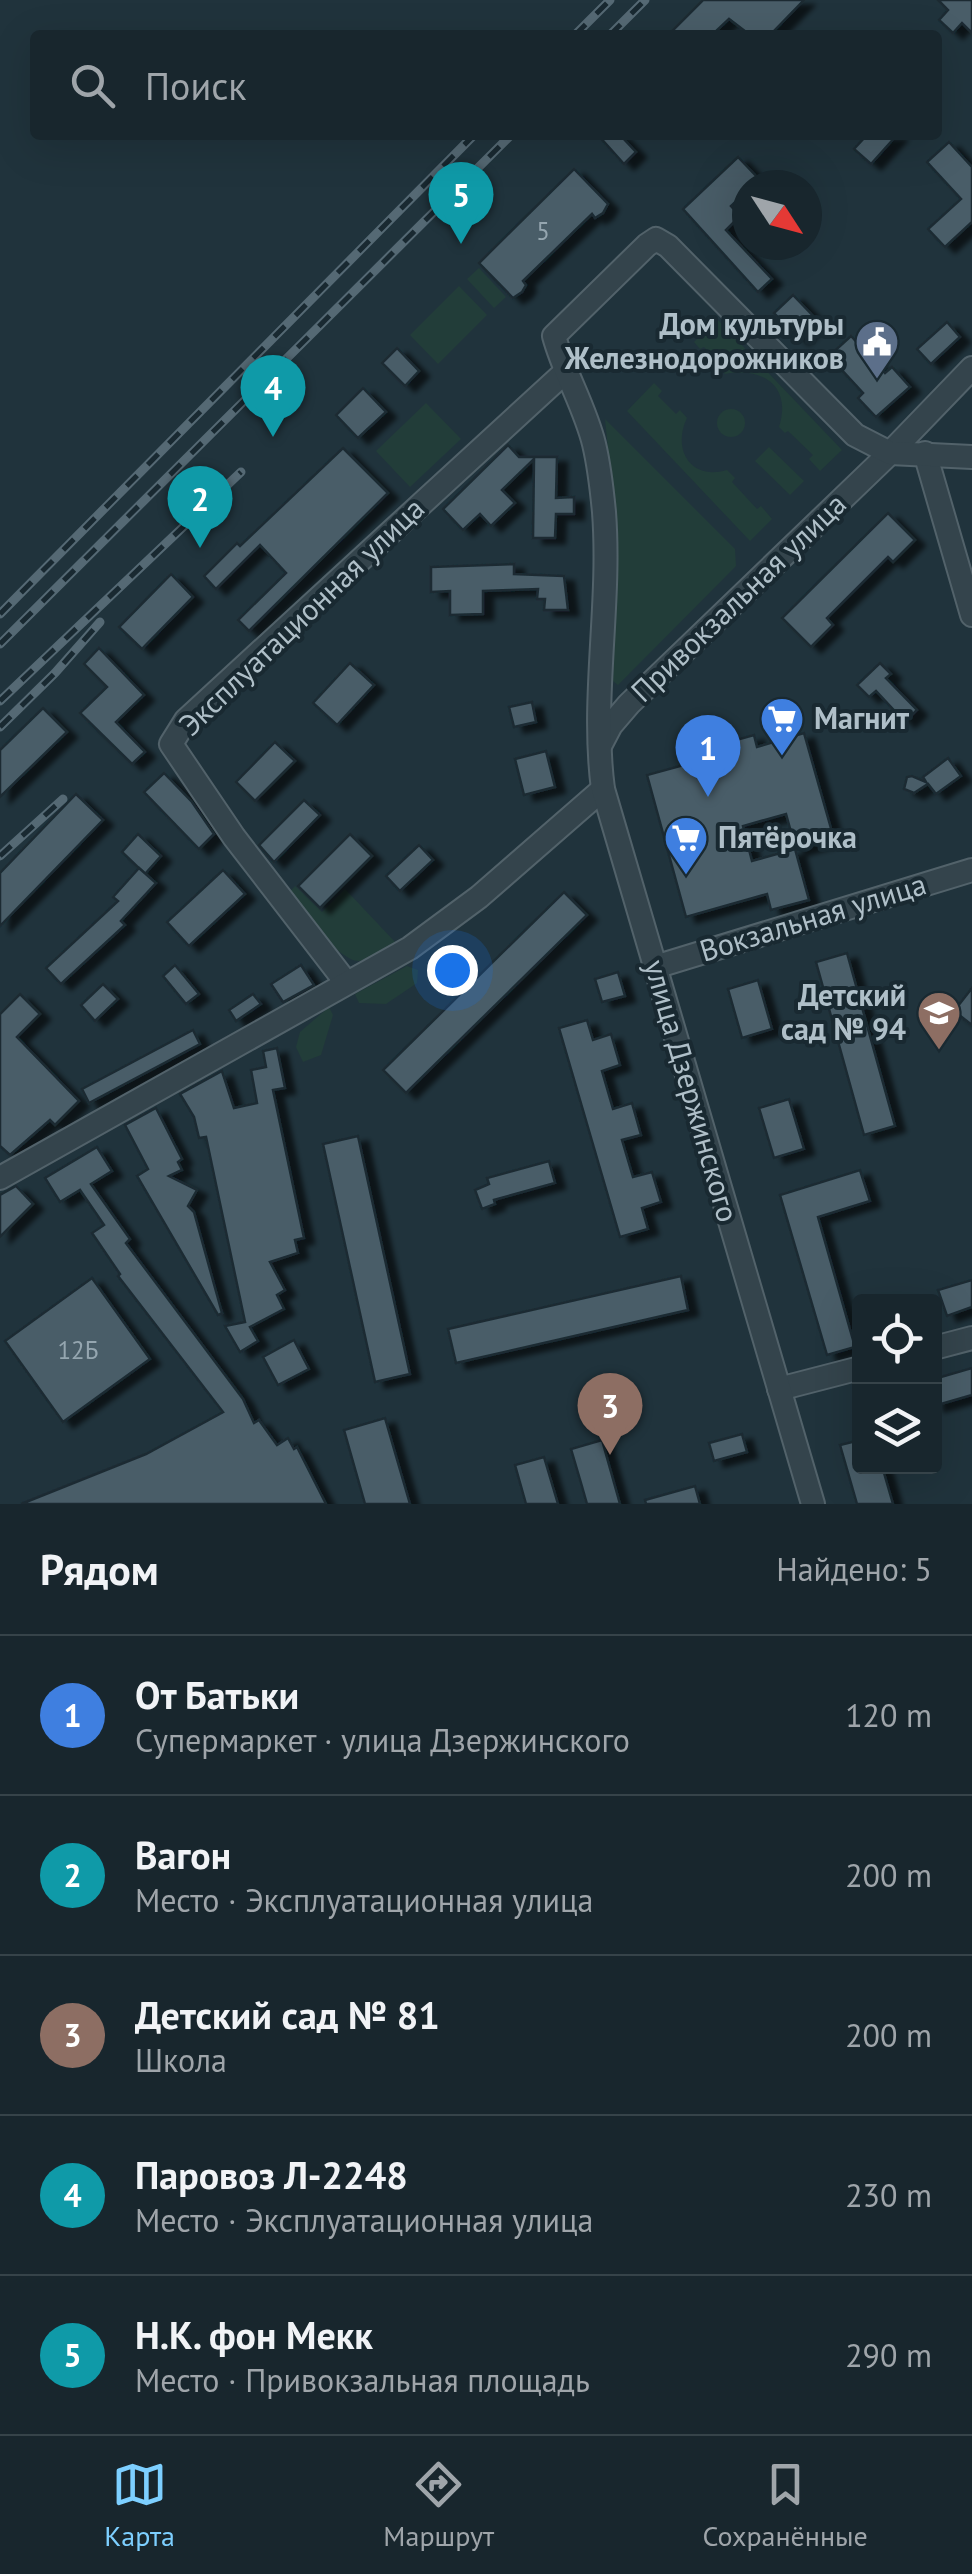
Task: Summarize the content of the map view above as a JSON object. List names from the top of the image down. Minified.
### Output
{"streets":{"street":["Привокзальная улица","Эксплуатационная улица","Вокзальная улица","улица Дзержинского"]},"crossings":[["Привокзальная улица","улица Дзержинского"],["Эксплуатационная улица","улица Дзержинского"],["Вокзальная улица","улица Дзержинского"]],"places":{"public building":["Дом культуры Железнодорожников"],"supermarket":["Магнит","Пятёрочка"],"school or university":["Детский сад № 94"]},"house_numbers":["5","12Б"],"north":"bottom right","page":{"search":"Поиск","pins":["5","4","2","1","3"],"heading":["Рядом","Найдено: 5"],"list":[{"mark":"1","name":"От Батьки","note":"Супермаркет · улица Дзержинского","value":"120 m"},{"mark":"2","name":"Вагон","note":"Место · Эксплуатационная улица","value":"200 m"},{"mark":"3","name":"Детский сад № 81","note":"Школа","value":"200 m"},{"mark":"4","name":"Паровоз Л-2248","note":"Место · Эксплуатационная улица","value":"230 m"},{"mark":"5","name":"Н.К. фон Мекк","note":"Место · Привокзальная площадь","value":"290 m"}],"nav":["Карта","Маршрут","Сохранённые"]}}
